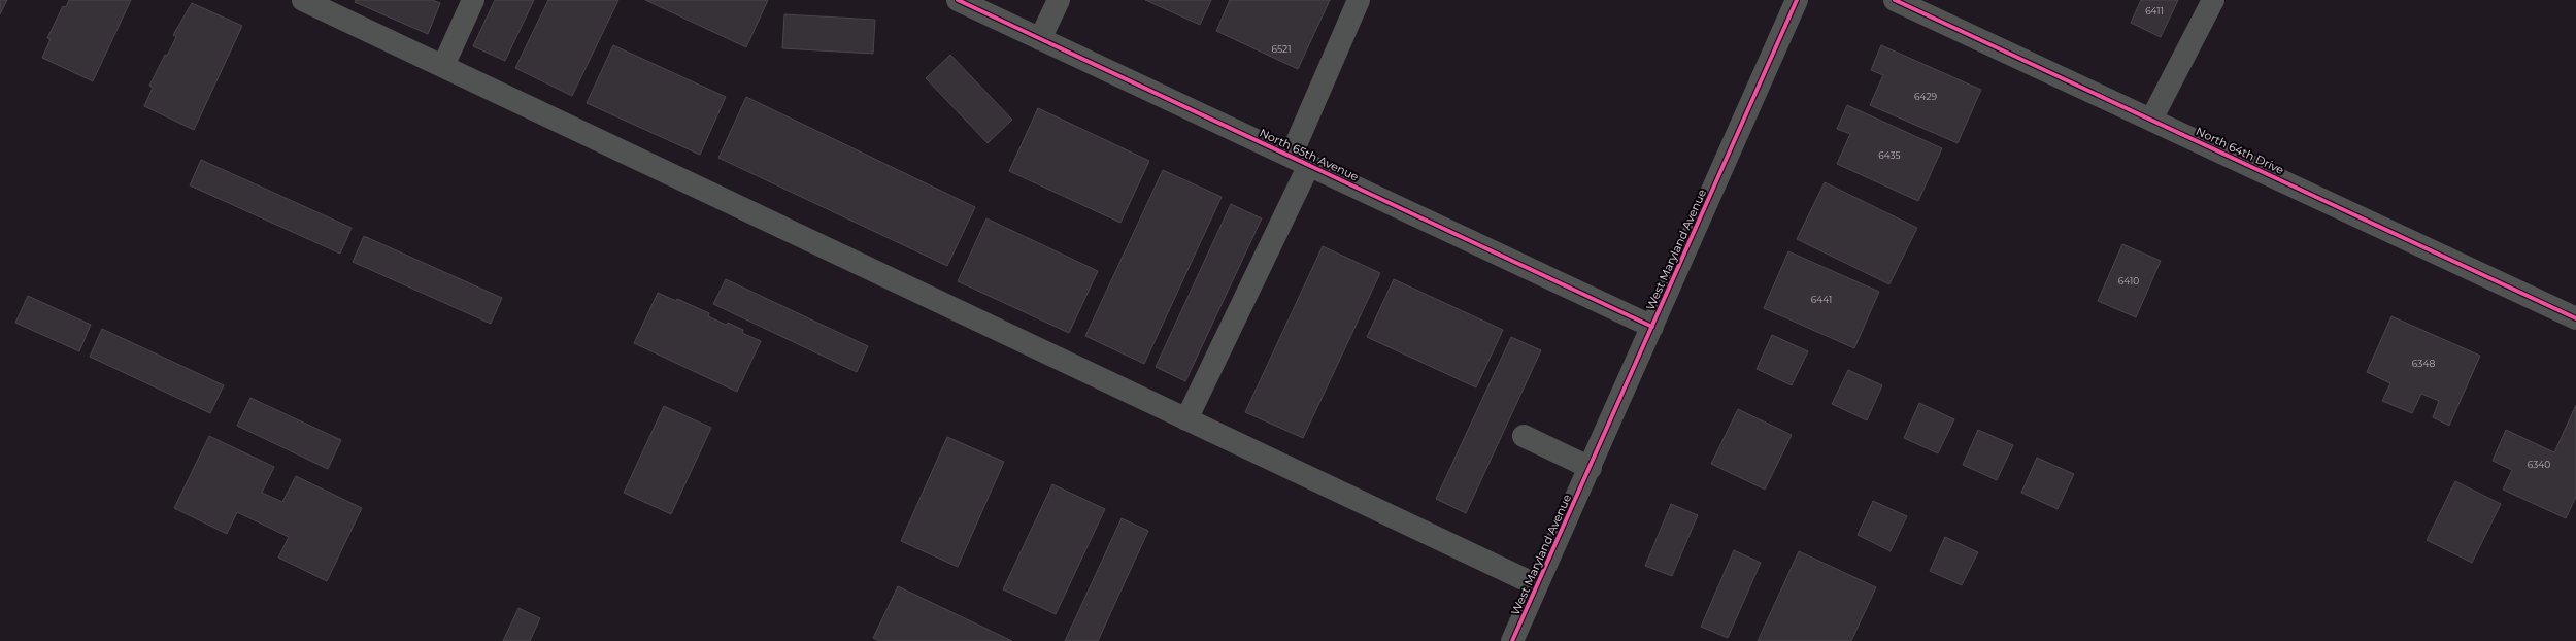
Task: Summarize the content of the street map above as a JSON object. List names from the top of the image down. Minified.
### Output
{"streets":{"street":["North 64th Drive","North 65th Avenue","West Maryland Avenue"]},"crossings":[["North 65th Avenue","West Maryland Avenue"]],"house_numbers":["6411","6521","6429","6435","6410","6441","6348","6340"]}
